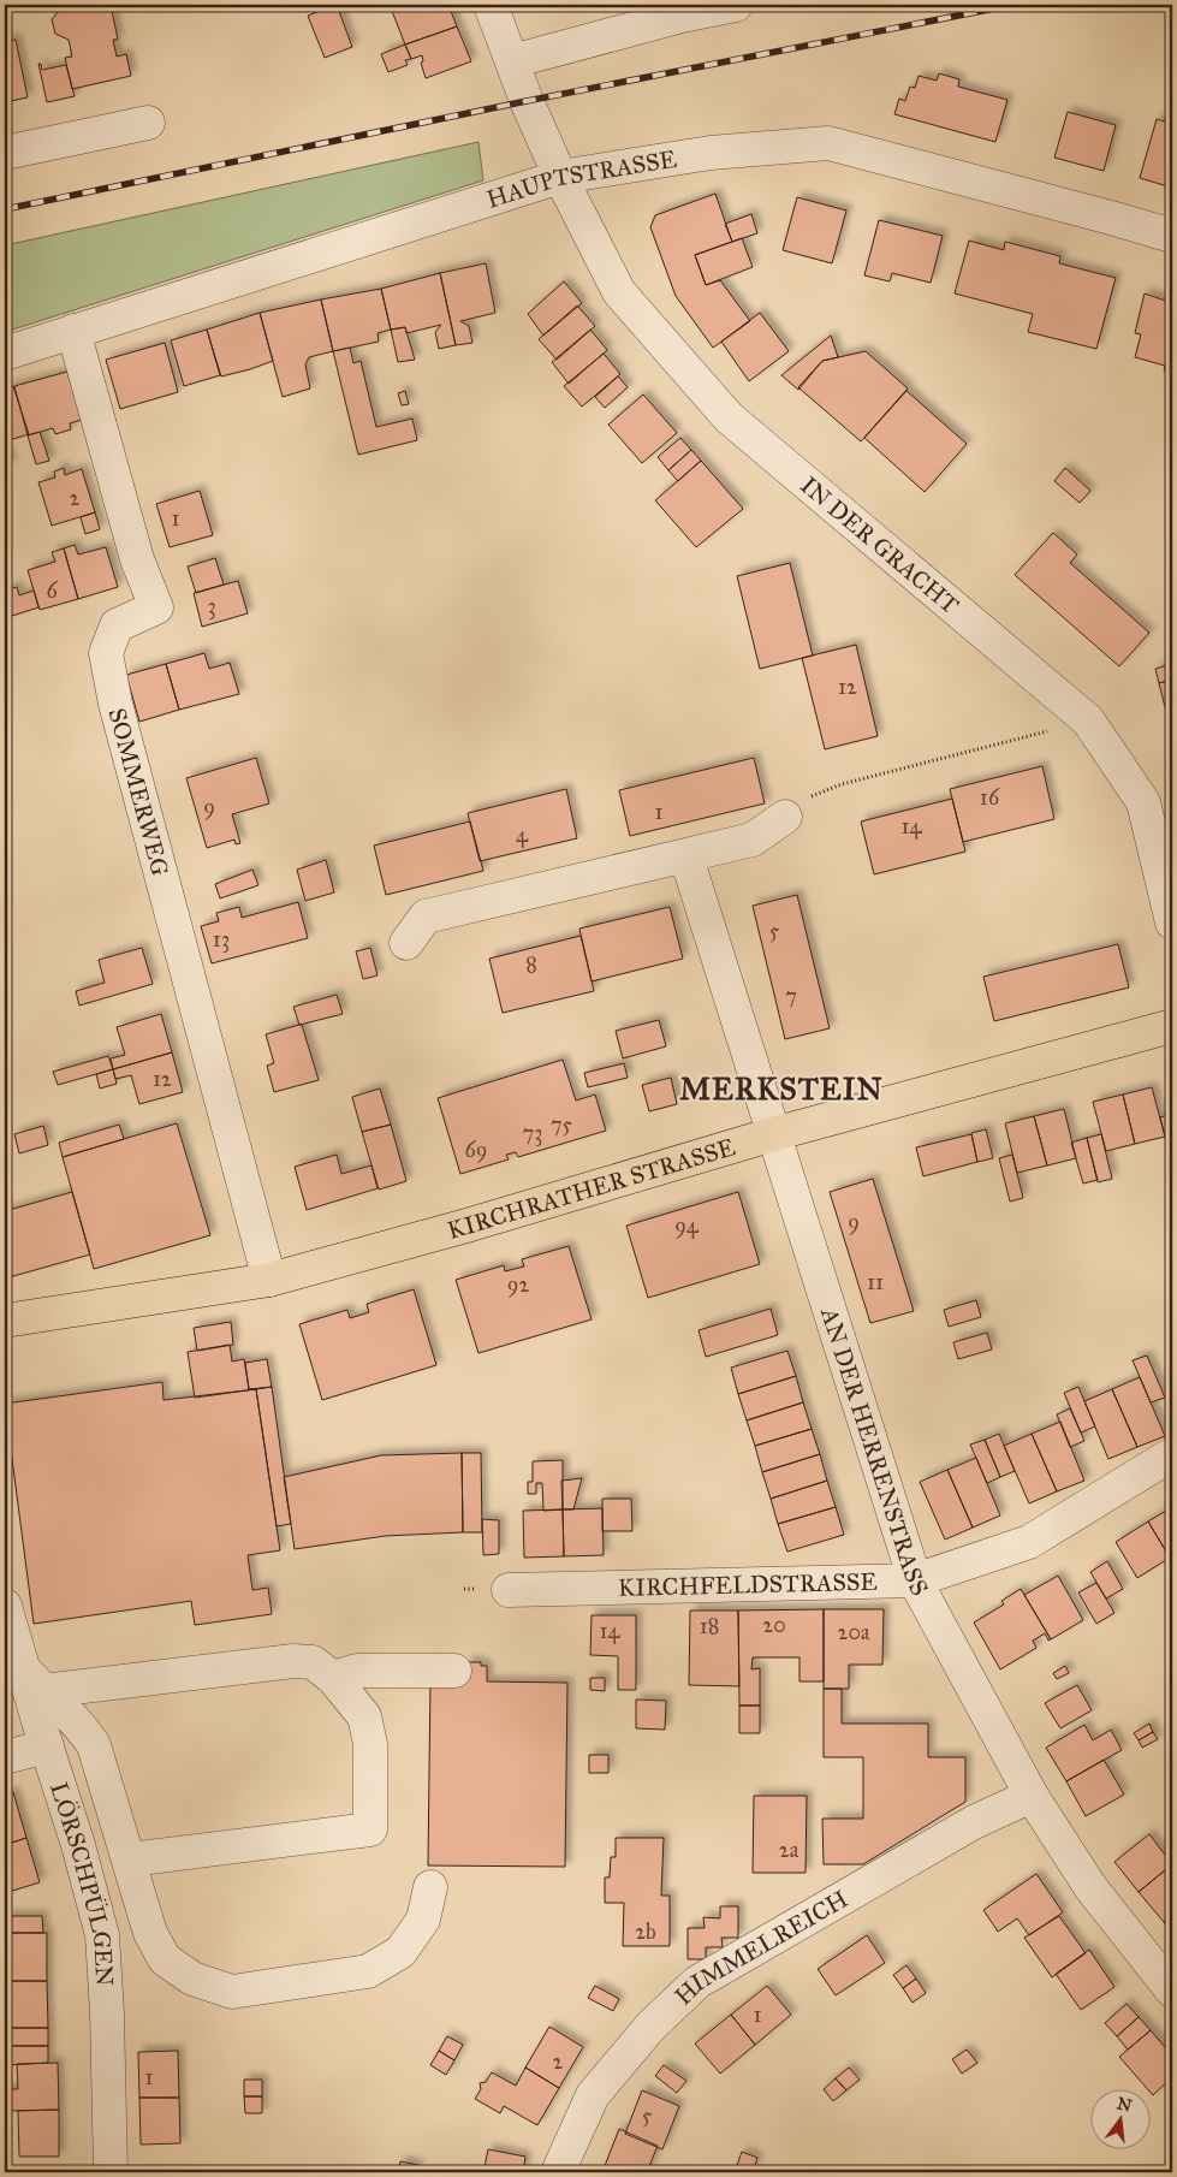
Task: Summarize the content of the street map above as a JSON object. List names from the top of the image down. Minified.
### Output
{"streets":{"main road":["KIRCHRATHER STRASSE"],"street":["HAUPTSTRASSE","IN DER GRACHT","SOMMERWEG","AN DER HERRENSTRASS","KIRCHFELDSTRASSE","LÖRSCHPÜLGEN","HIMMELREICH"]},"crossings":[["HAUPTSTRASSE","IN DER GRACHT"],["HAUPTSTRASSE","SOMMERWEG"],["SOMMERWEG","KIRCHRATHER STRASSE"],["KIRCHRATHER STRASSE","AN DER HERRENSTRASS"],["AN DER HERRENSTRASS","KIRCHFELDSTRASSE"],["AN DER HERRENSTRASS","HIMMELREICH"]],"districts":["MERKSTEIN"],"house_numbers":["2","1","6","3","12","16","9","1","14","4","5","13","8","7","12","75","73","69","9","94","11","92","20","18","14","20a","2a","2b","1","2","1","5"],"north":"top"}
